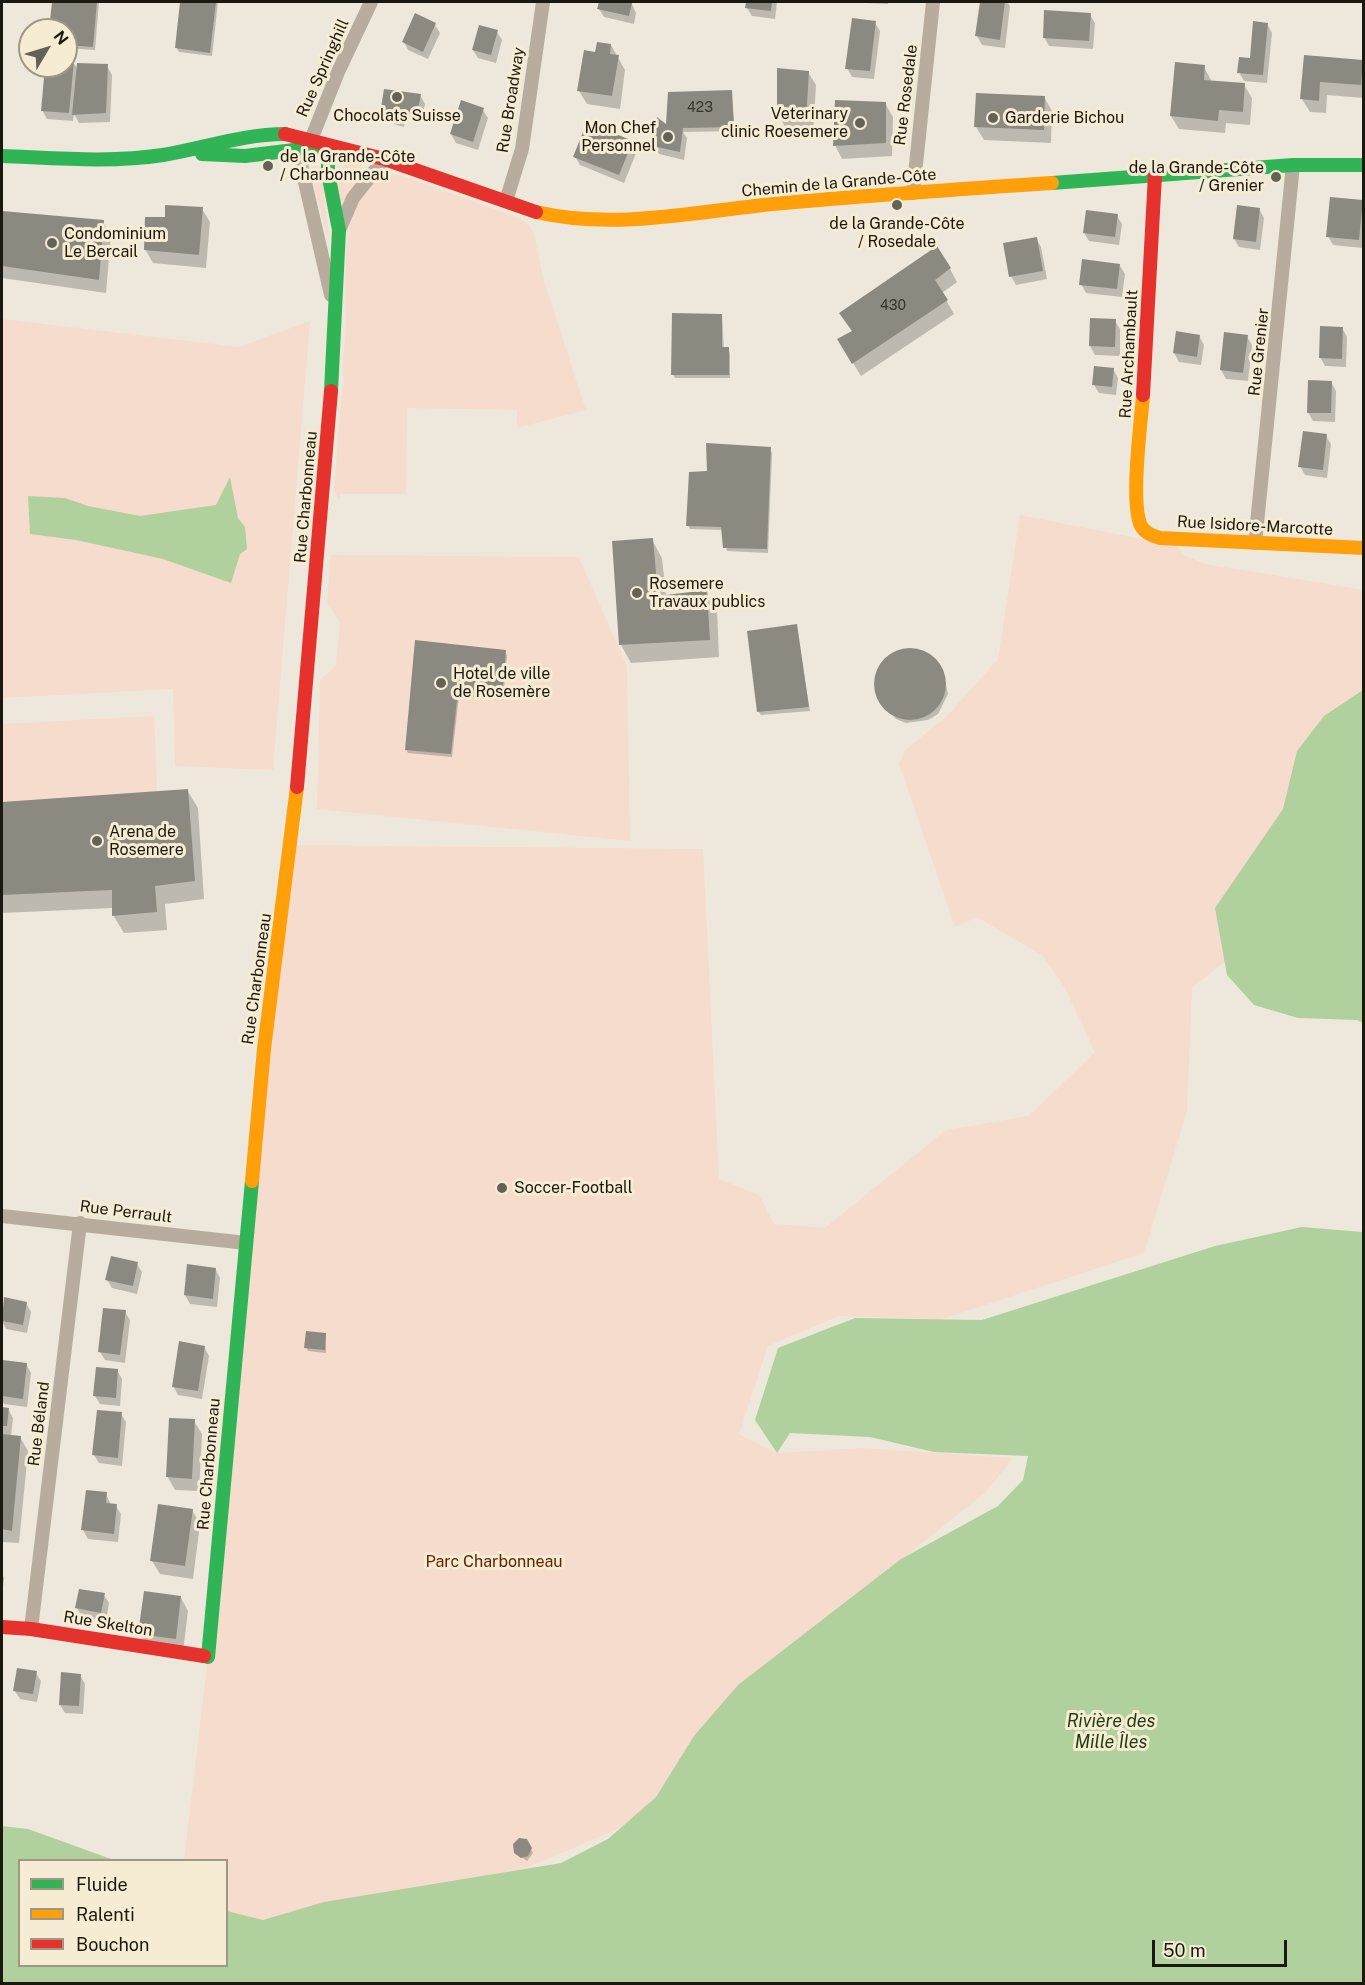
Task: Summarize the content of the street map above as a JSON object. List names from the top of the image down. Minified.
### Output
{"streets":{"street":["Rue Springhill","Rue Rosedale","Rue Broadway","Chemin de la Grande-Côte","Rue Grenier","Rue Archambault","Rue Charbonneau","Rue Isidore-Marcotte","Rue Perrault","Rue Béland","Rue Skelton"]},"crossings":[["Rue Springhill","Chemin de la Grande-Côte"],["Rue Springhill","Rue Charbonneau"],["Rue Rosedale","Chemin de la Grande-Côte"],["Rue Broadway","Chemin de la Grande-Côte"],["Chemin de la Grande-Côte","Rue Grenier"],["Chemin de la Grande-Côte","Rue Archambault"],["Chemin de la Grande-Côte","Rue Charbonneau"],["Rue Grenier","Rue Isidore-Marcotte"],["Rue Archambault","Rue Isidore-Marcotte"],["Rue Charbonneau","Rue Perrault"],["Rue Charbonneau","Rue Skelton"],["Rue Perrault","Rue Béland"],["Rue Béland","Rue Skelton"]],"water":["Rivière des Mille Îles"],"parks":["Parc Charbonneau"],"places":["Chocolats Suisse","Garderie Bichou","Veterinary clinic Roesemere","Mon Chef Personnel","de la Grande-Côte / Charbonneau","de la Grande-Côte / Grenier","de la Grande-Côte / Rosedale","Condominium Le Bercail","Rosemere Travaux publics","Hotel de ville de Rosemère","Arena de Rosemere","Soccer-Football"],"house_numbers":["423","430"],"legend":["Fluide","Ralenti","Bouchon"],"scale_bar":"50 m","north":"top right"}
